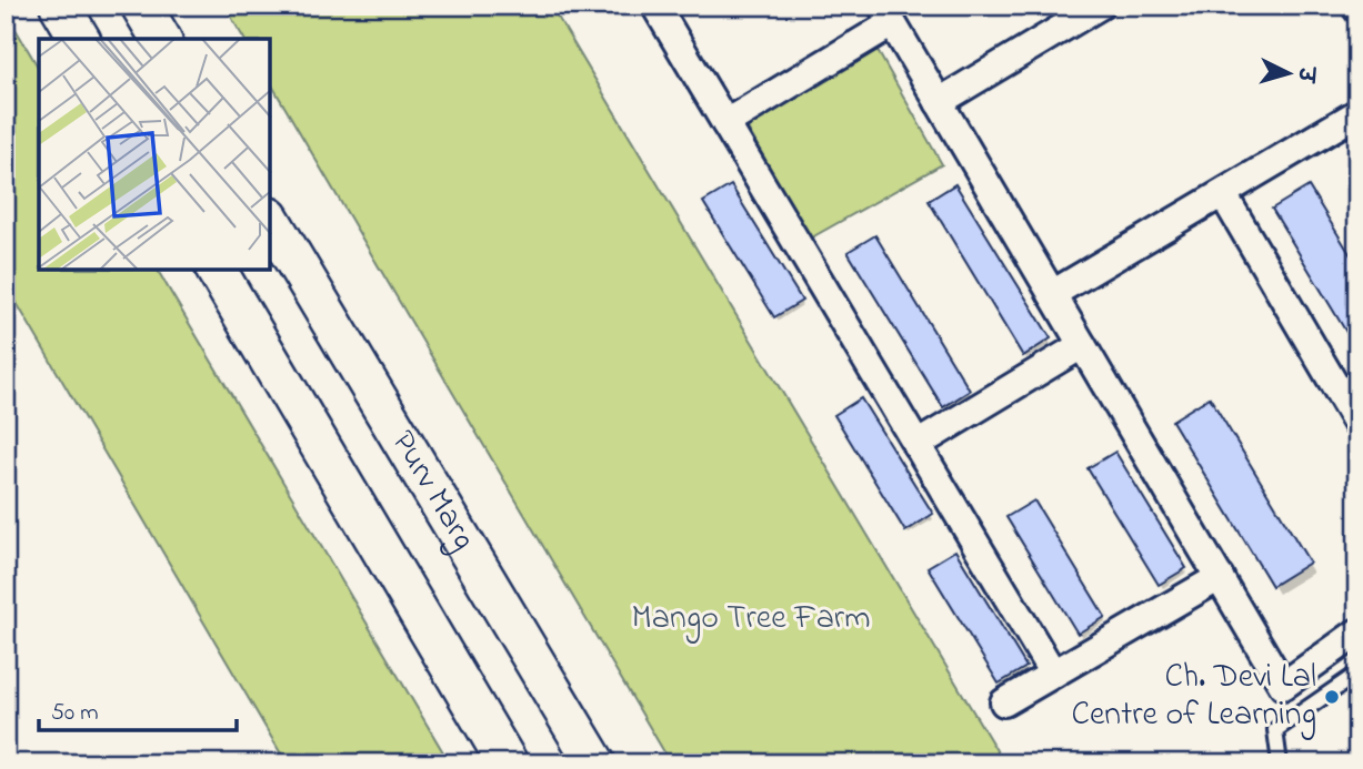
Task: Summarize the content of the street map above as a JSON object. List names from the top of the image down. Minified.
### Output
{"streets":{"main road":["Purv Marg"]},"parks":["Mango Tree Farm"],"places":["Ch. Devi Lal Centre of Learning"],"scale_bar":"50 m","north":"right"}
